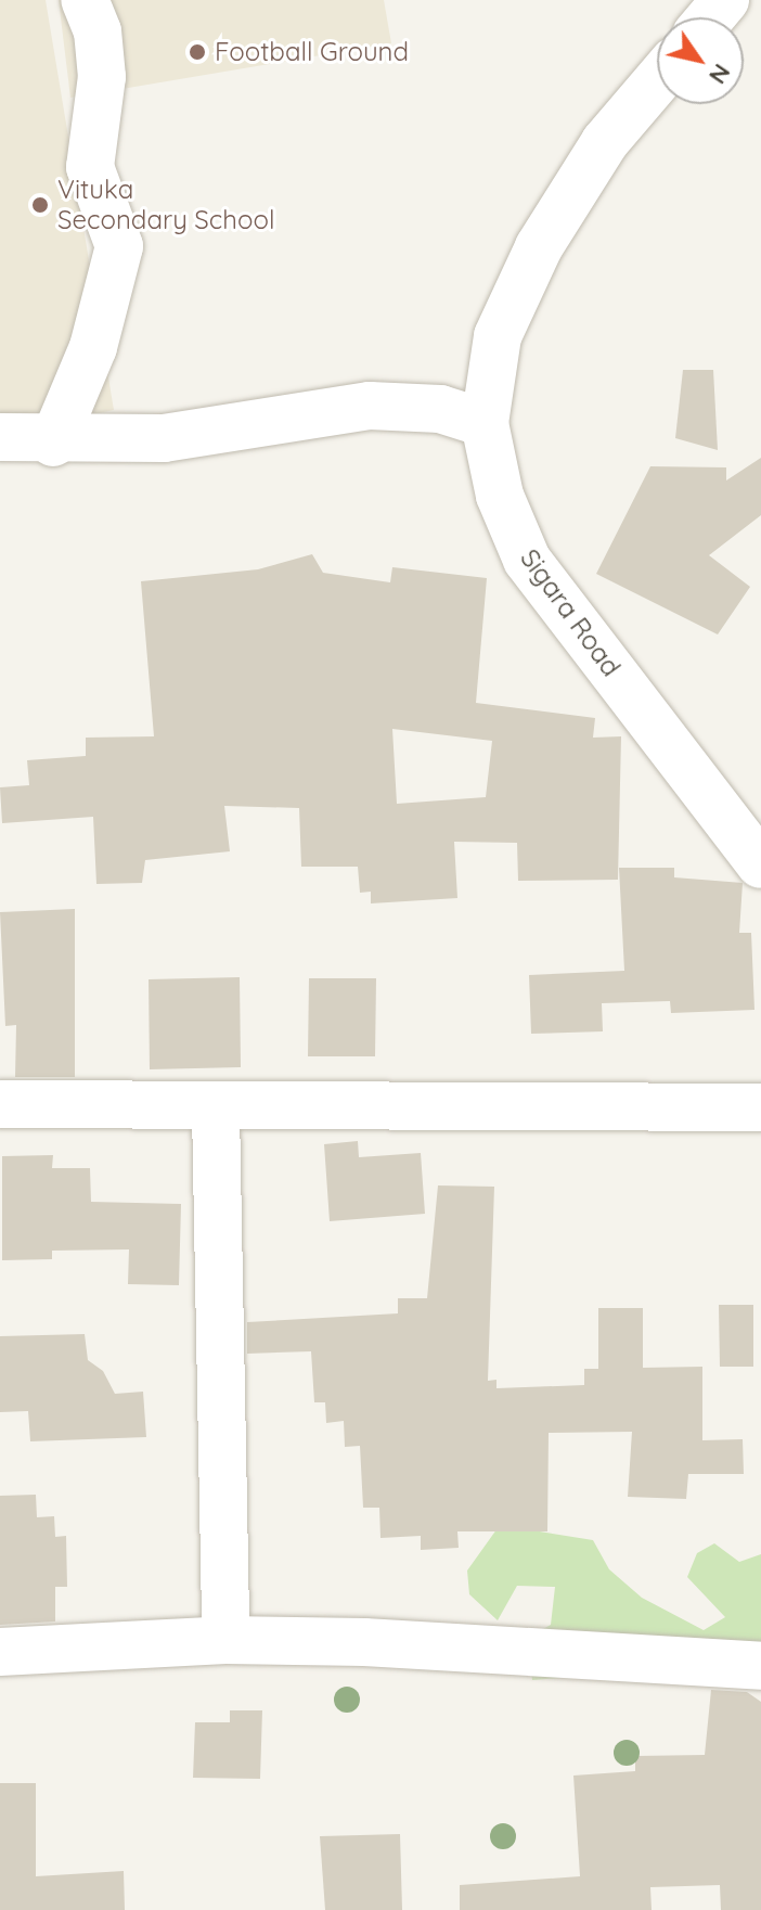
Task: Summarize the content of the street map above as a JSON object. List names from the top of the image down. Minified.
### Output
{"streets":{"street":["Sigara Road"]},"places":["Football Ground","Vituka Secondary School"],"north":"bottom right"}
